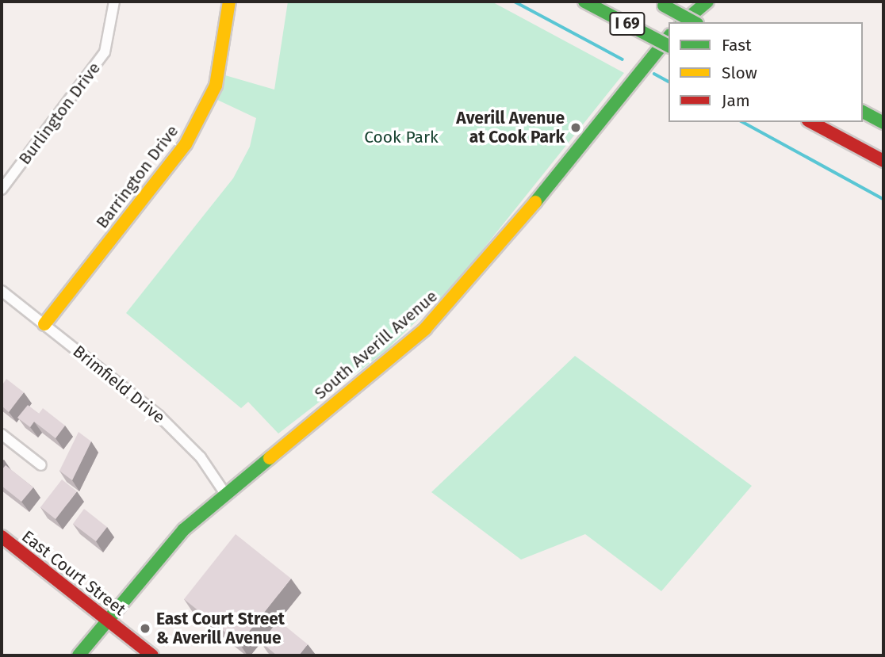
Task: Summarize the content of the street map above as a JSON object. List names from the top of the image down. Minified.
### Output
{"streets":{"main road":["I 69","Barrington Drive","South Averill Avenue","East Court Street"],"street":["Burlington Drive","Brimfield Drive"]},"crossings":[["Barrington Drive","Brimfield Drive"],["South Averill Avenue","Brimfield Drive"],["South Averill Avenue","East Court Street"]],"parks":["Cook Park"],"places":["Averill Avenue at Cook Park","East Court Street & Averill Avenue"],"legend":["Fast","Slow","Jam"]}
